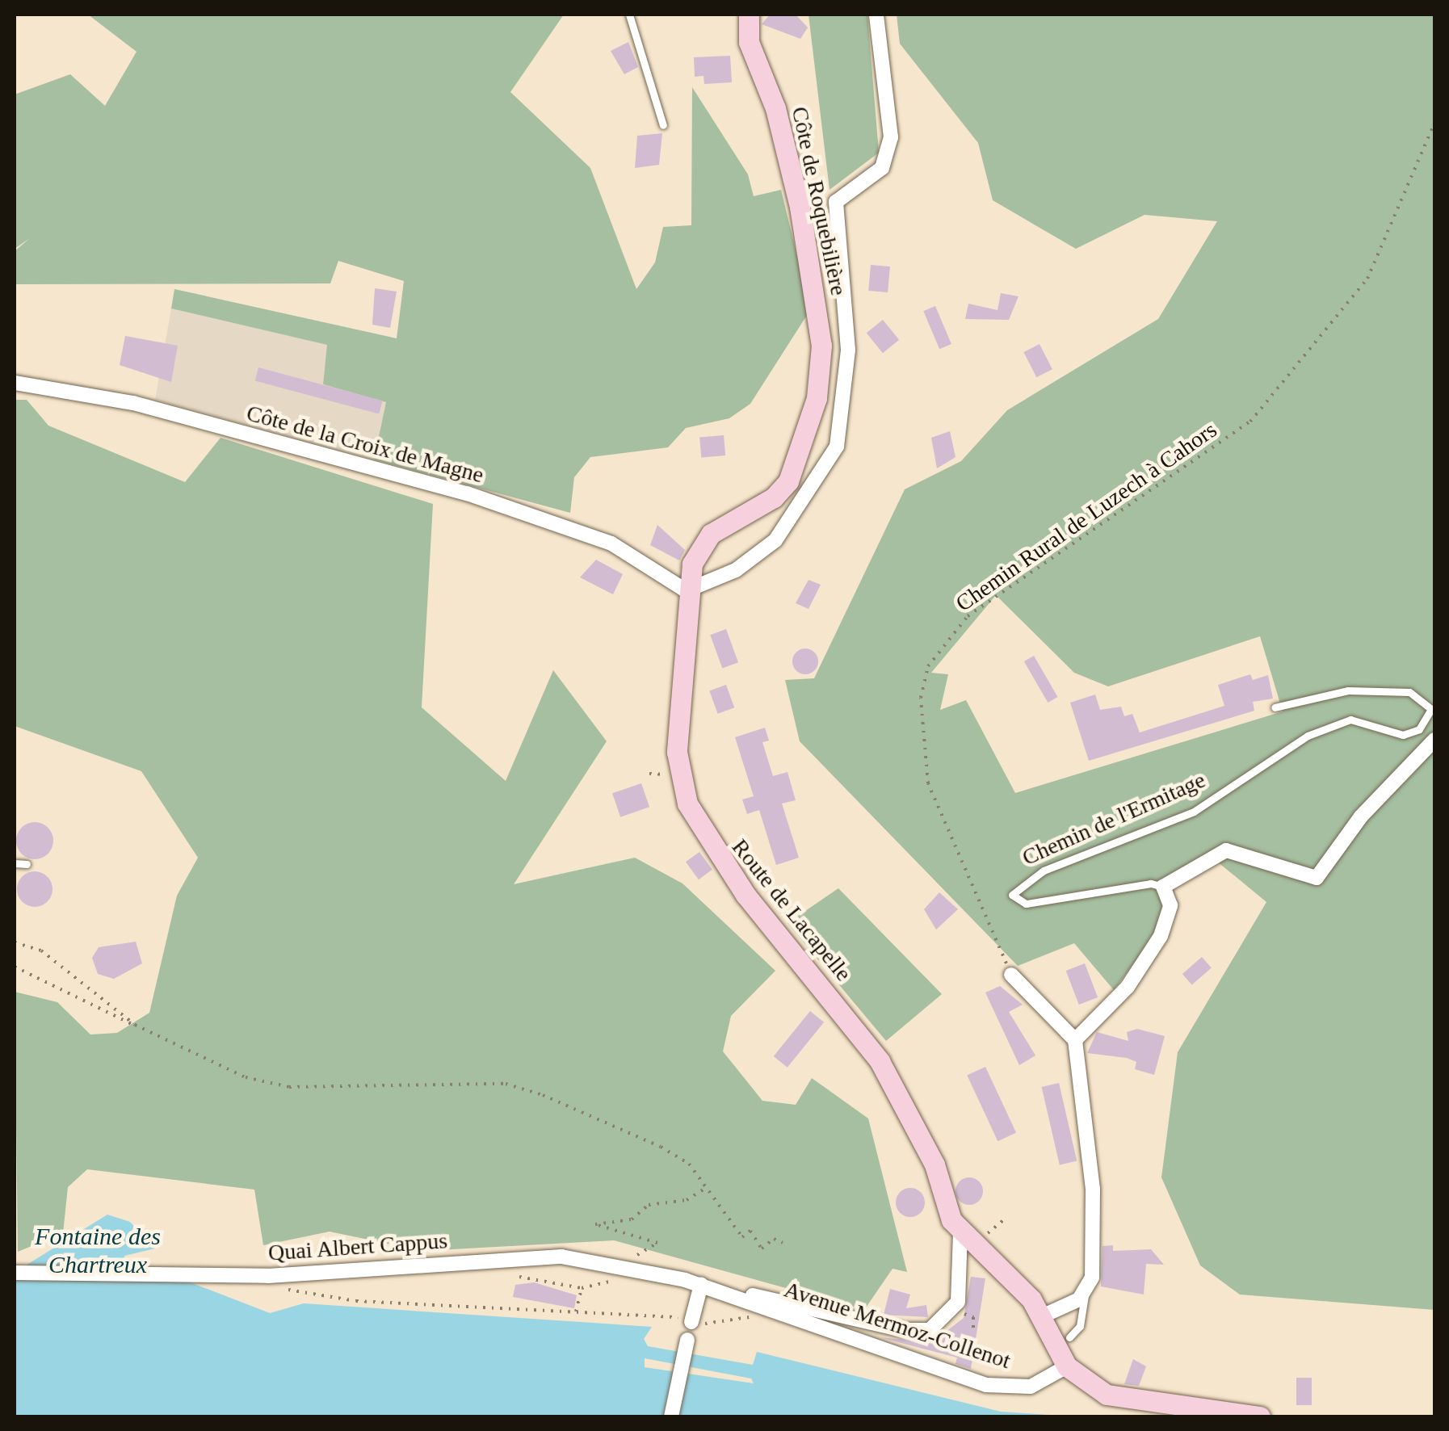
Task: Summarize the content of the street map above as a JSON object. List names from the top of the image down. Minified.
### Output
{"streets":{"street":["Côte de Roquebilière","Côte de la Croix de Magne","Chemin de l'Ermitage","Route de Lacapelle","Quai Albert Cappus","Avenue Mermoz-Collenot"],"path":["Chemin Rural de Luzech à Cahors"]},"crossings":[["Côte de Roquebilière","Côte de la Croix de Magne"],["Côte de Roquebilière","Route de Lacapelle"],["Côte de la Croix de Magne","Route de Lacapelle"],["Route de Lacapelle","Avenue Mermoz-Collenot"],["Quai Albert Cappus","Avenue Mermoz-Collenot"]],"water":["Fontaine des Chartreux"]}
